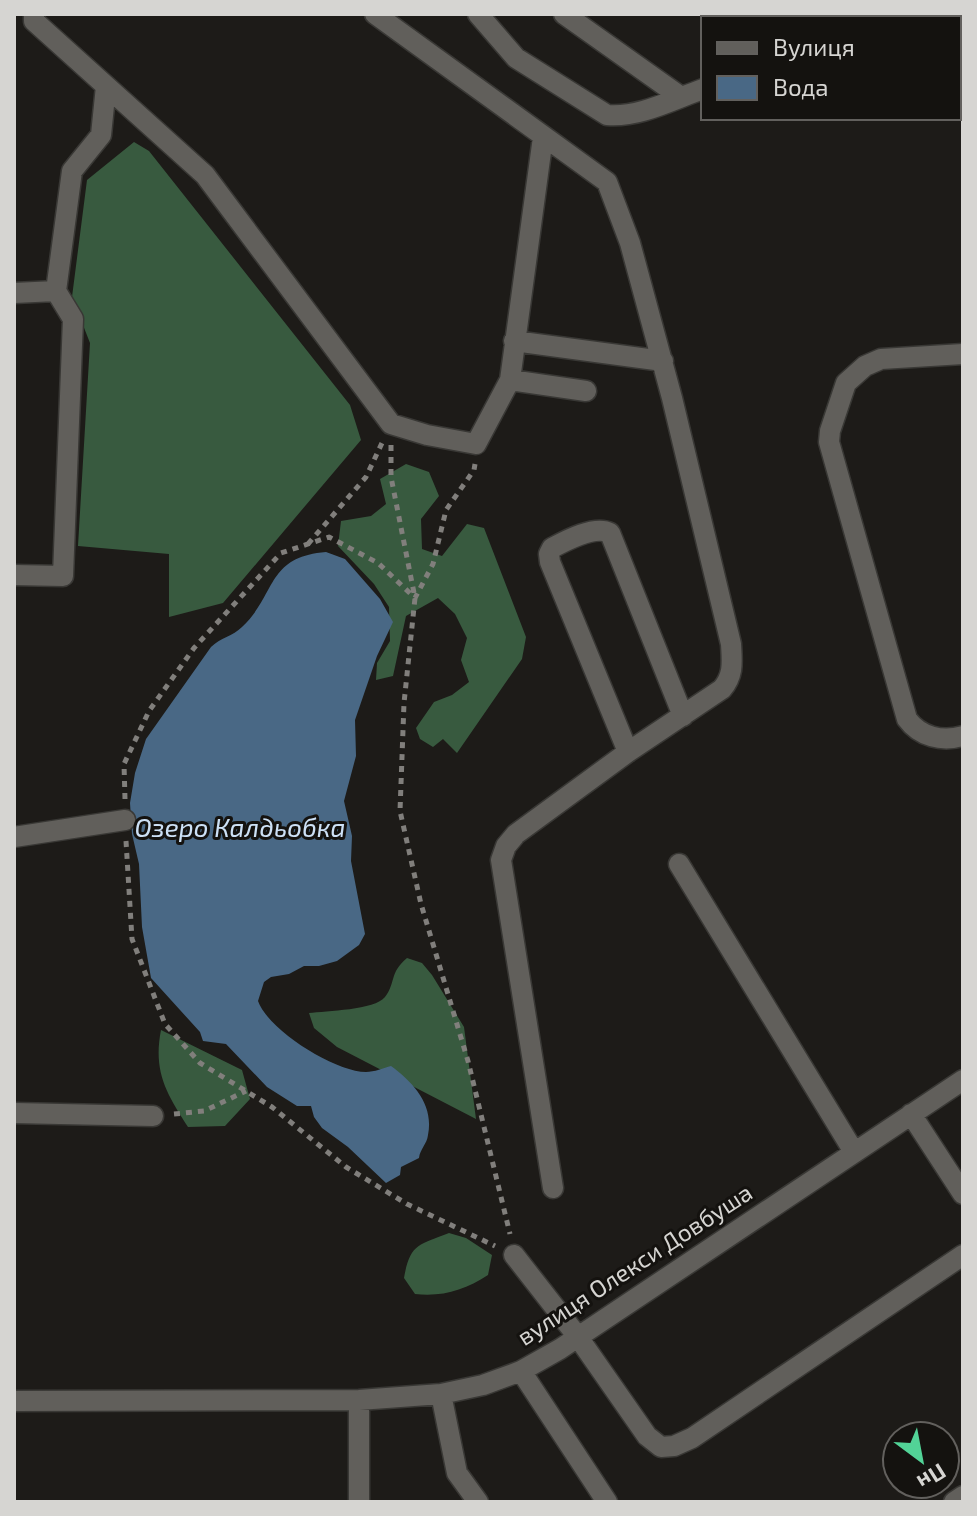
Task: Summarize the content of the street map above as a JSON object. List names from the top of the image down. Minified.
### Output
{"streets":{"street":["вулиця Олекси Довбуша"]},"water":["Озеро Калдьобка"],"legend":["Вулиця","Вода"],"north":"bottom right"}
